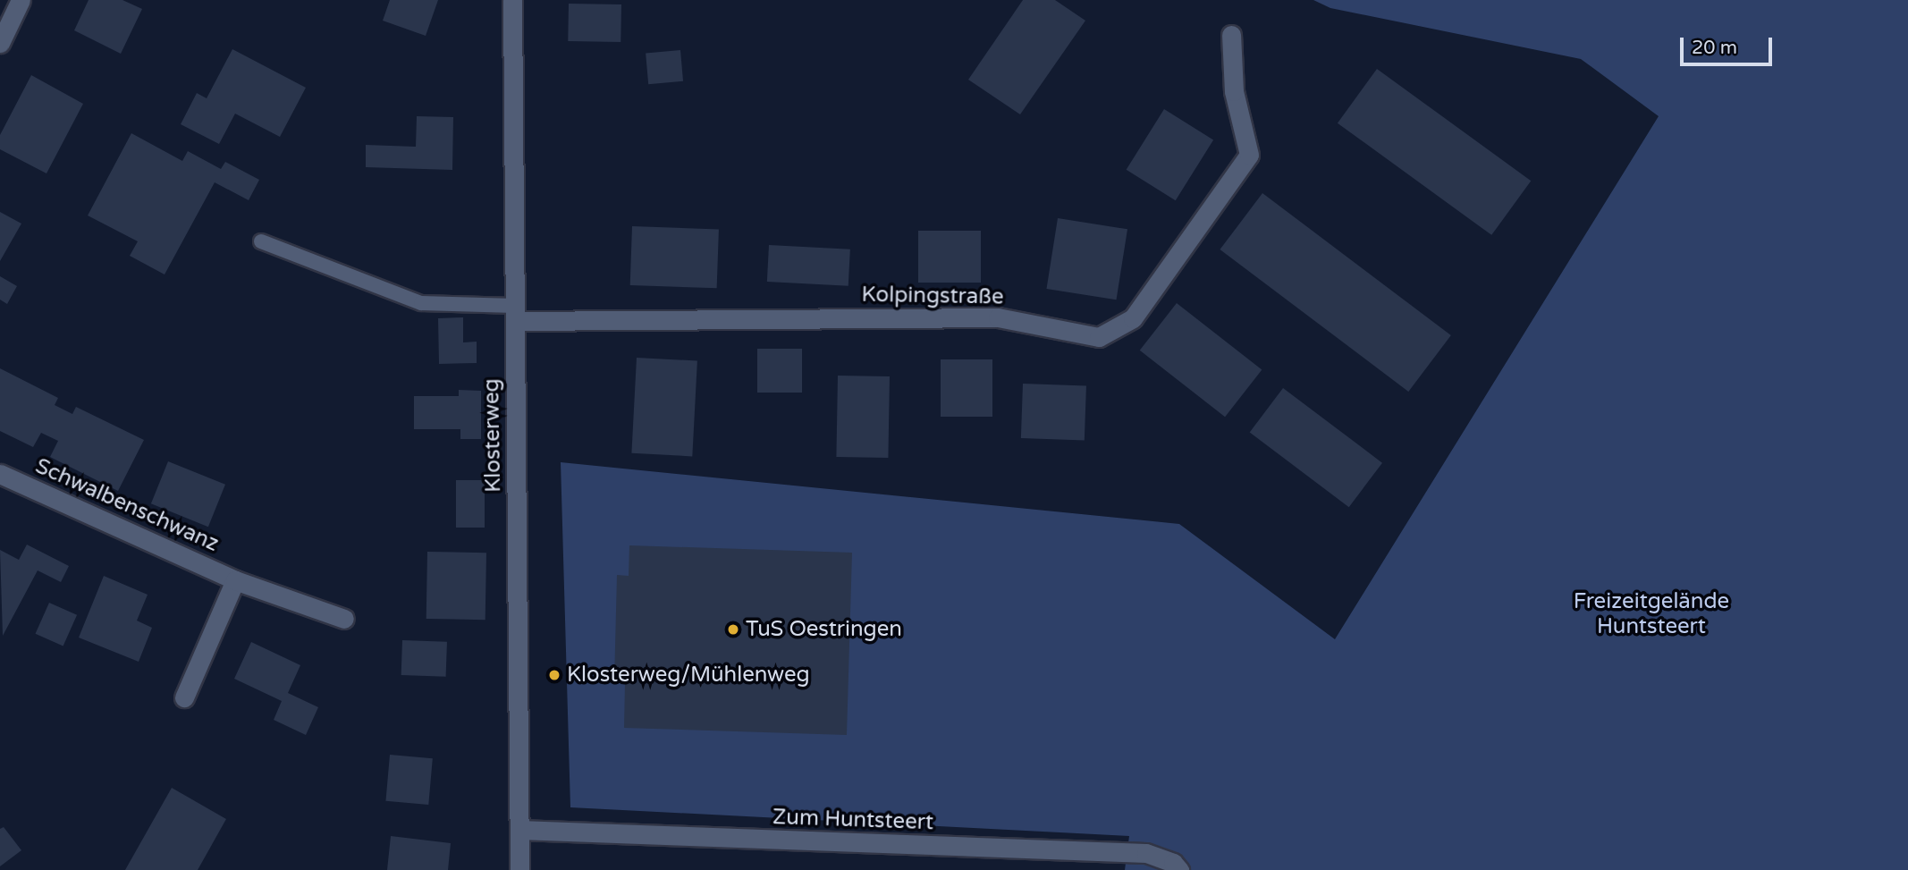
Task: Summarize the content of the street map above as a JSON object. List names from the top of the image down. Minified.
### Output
{"streets":{"street":["Kolpingstraße","Klosterweg","Schwalbenschwanz","Zum Huntsteert"]},"crossings":[["Kolpingstraße","Klosterweg"],["Klosterweg","Zum Huntsteert"]],"parks":["Freizeitgelände Huntsteert"],"places":["TuS Oestringen","Klosterweg/Mühlenweg"],"scale_bar":"20 m"}
